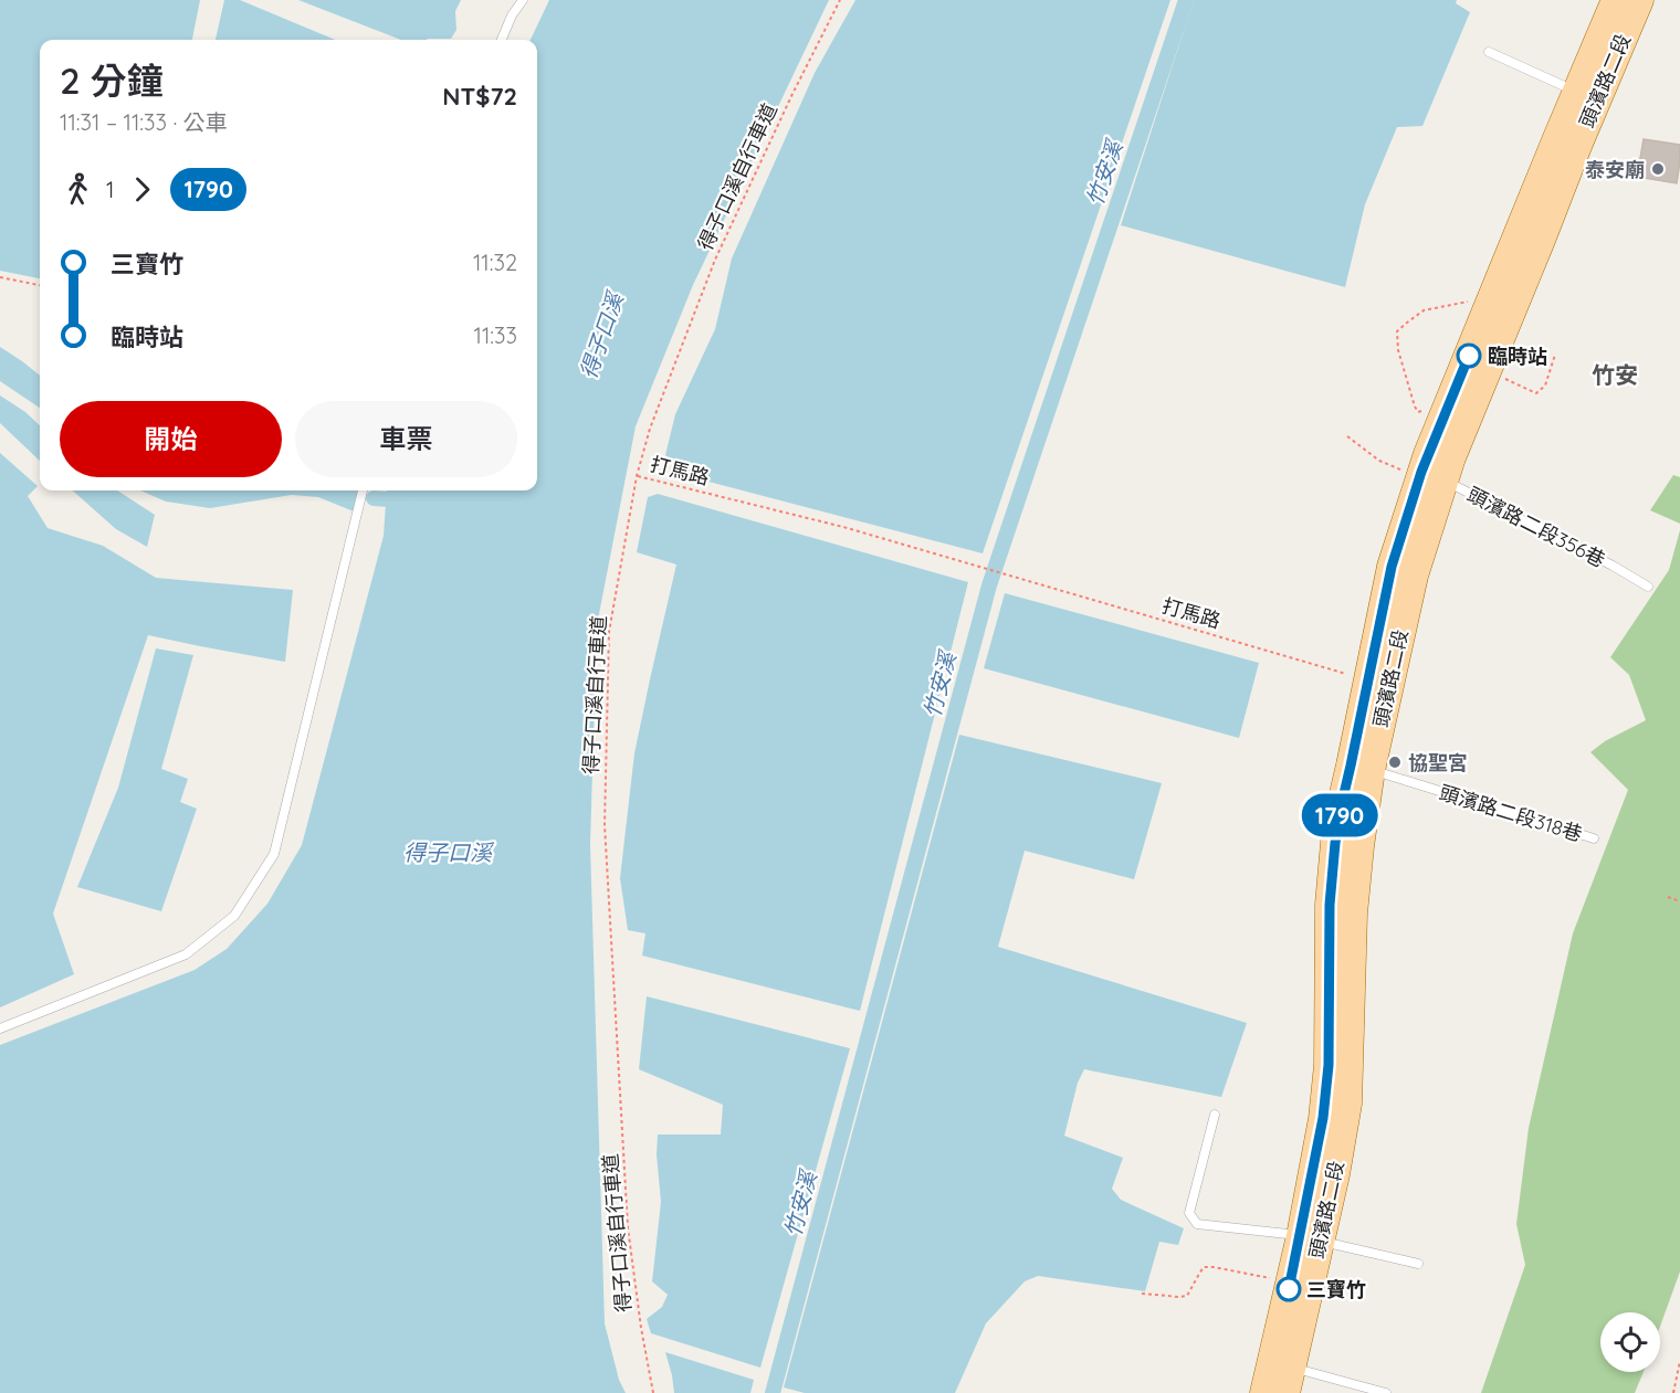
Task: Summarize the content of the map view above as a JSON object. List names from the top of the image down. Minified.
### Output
{"streets":{"main road":["頭濱路二段"],"lane":["頭濱路二段356巷","頭濱路二段318巷"],"path":["得子口溪自行車道","打馬路"]},"crossings":[["頭濱路二段","打馬路"],["頭濱路二段","頭濱路二段356巷"],["頭濱路二段","頭濱路二段318巷"],["得子口溪自行車道","打馬路"]],"districts":["竹安"],"water":["竹安溪","得子口溪"],"places":["泰安廟","臨時站","協聖宮","三寶竹"],"lines":["bus line 1790"],"page":{"on_map":"1790","heading":["2 分鐘","11:31 – 11:33 · 公車","NT$72"],"legs":["1","1790"],"list":[{"name":"三寶竹","value":"11:32"},{"name":"臨時站","value":"11:33"}],"buttons":["開始","車票"]}}
